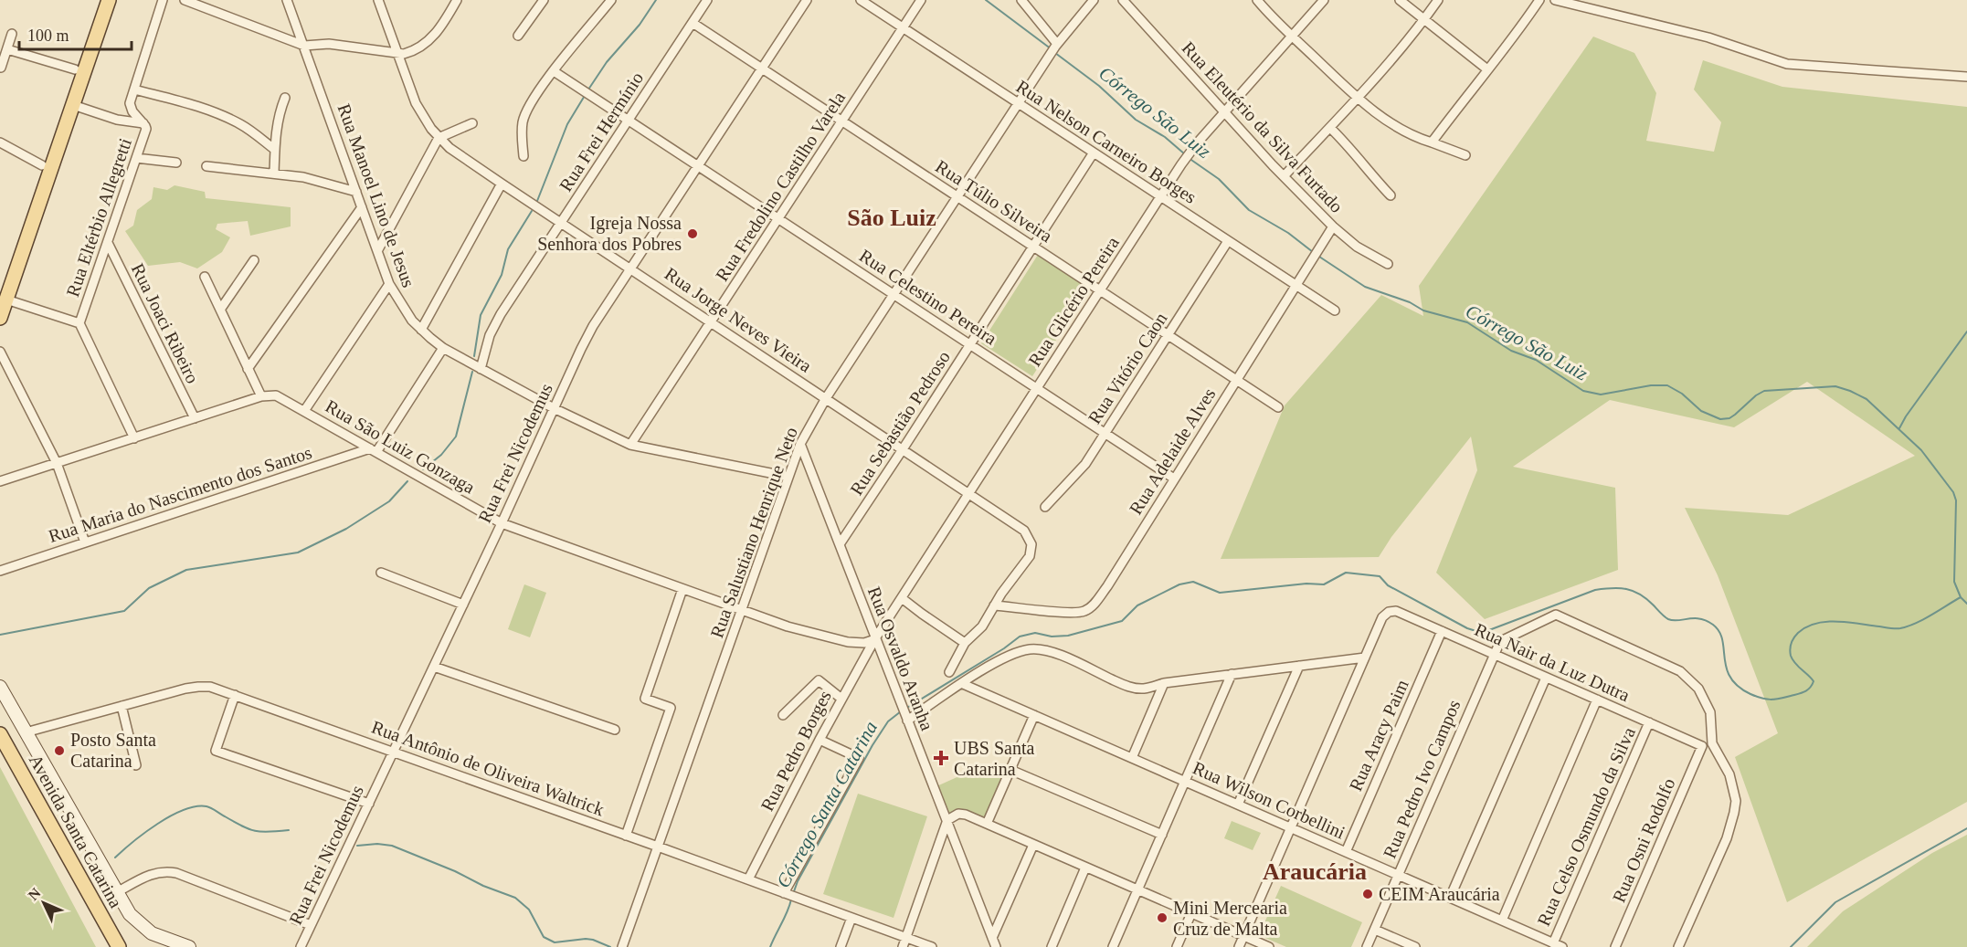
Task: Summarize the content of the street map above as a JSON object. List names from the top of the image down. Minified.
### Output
{"streets":{"main road":["Avenida Santa Catarina"],"street":["Rua Eleutério da Silva Furtado","Rua Frei Hermínio","Rua Nelson Carneiro Borges","Rua Fredolino Castilho Varela","Rua Manoel Lino de Jesus","Rua Túlio Silveira","Rua Eltérbio Allegretti","Rua Celestino Pereira","Rua Glicério Pereira","Rua Jorge Neves Vieira","Rua Joaci Ribeiro","Rua Vitório Caon","Rua Sebastião Pedroso","Rua São Luiz Gonzaga","Rua Adelaide Alves","Rua Frei Nicodemus","Rua Maria do Nascimento dos Santos","Rua Salustiano Henrique Neto","Rua Osvaldo Aranha","Rua Nair da Luz Dutra","Rua Aracy Paim","Rua Pedro Borges","Rua Antônio de Oliveira Waltrick","Rua Pedro Ivo Campos","Rua Wilson Corbellini","Rua Celso Osmundo da Silva","Rua Osni Rodolfo"]},"crossings":[["Rua Eleutério da Silva Furtado","Rua Glicério Pereira"],["Rua Eleutério da Silva Furtado","Rua Adelaide Alves"],["Rua Frei Hermínio","Rua Manoel Lino de Jesus"],["Rua Frei Hermínio","Rua Túlio Silveira"],["Rua Frei Hermínio","Rua Celestino Pereira"],["Rua Frei Hermínio","Rua Jorge Neves Vieira"],["Rua Nelson Carneiro Borges","Rua Fredolino Castilho Varela"],["Rua Nelson Carneiro Borges","Rua Glicério Pereira"],["Rua Nelson Carneiro Borges","Rua Vitório Caon"],["Rua Nelson Carneiro Borges","Rua Sebastião Pedroso"],["Rua Nelson Carneiro Borges","Rua Adelaide Alves"],["Rua Nelson Carneiro Borges","Rua Salustiano Henrique Neto"],["Rua Fredolino Castilho Varela","Rua Manoel Lino de Jesus"],["Rua Fredolino Castilho Varela","Rua Túlio Silveira"],["Rua Fredolino Castilho Varela","Rua Celestino Pereira"],["Rua Fredolino Castilho Varela","Rua Jorge Neves Vieira"],["Rua Manoel Lino de Jesus","Rua Frei Nicodemus"],["Rua Manoel Lino de Jesus","Rua Salustiano Henrique Neto"],["Rua Túlio Silveira","Rua Glicério Pereira"],["Rua Túlio Silveira","Rua Vitório Caon"],["Rua Túlio Silveira","Rua Sebastião Pedroso"],["Rua Túlio Silveira","Rua Adelaide Alves"],["Rua Túlio Silveira","Rua Frei Nicodemus"],["Rua Túlio Silveira","Rua Salustiano Henrique Neto"],["Rua Eltérbio Allegretti","Rua Joaci Ribeiro"],["Rua Celestino Pereira","Rua Glicério Pereira"],["Rua Celestino Pereira","Rua Vitório Caon"],["Rua Celestino Pereira","Rua Sebastião Pedroso"],["Rua Celestino Pereira","Rua Adelaide Alves"],["Rua Celestino Pereira","Rua Frei Nicodemus"],["Rua Celestino Pereira","Rua Salustiano Henrique Neto"],["Rua Glicério Pereira","Rua Jorge Neves Vieira"],["Rua Glicério Pereira","Rua São Luiz Gonzaga"],["Rua Glicério Pereira","Rua Osvaldo Aranha"],["Rua Glicério Pereira","Rua Pedro Borges"],["Rua Jorge Neves Vieira","Rua Sebastião Pedroso"],["Rua Jorge Neves Vieira","Rua Adelaide Alves"],["Rua Jorge Neves Vieira","Rua Frei Nicodemus"],["Rua Jorge Neves Vieira","Rua Salustiano Henrique Neto"],["Rua Joaci Ribeiro","Rua São Luiz Gonzaga"],["Rua Sebastião Pedroso","Rua Osvaldo Aranha"],["Rua São Luiz Gonzaga","Rua Frei Nicodemus"],["Rua São Luiz Gonzaga","Rua Maria do Nascimento dos Santos"],["Rua São Luiz Gonzaga","Rua Salustiano Henrique Neto"],["Rua São Luiz Gonzaga","Rua Osvaldo Aranha"],["Rua São Luiz Gonzaga","Rua Pedro Borges"],["Rua Frei Nicodemus","Rua Antônio de Oliveira Waltrick"],["Rua Salustiano Henrique Neto","Rua Osvaldo Aranha"],["Rua Salustiano Henrique Neto","Rua Antônio de Oliveira Waltrick"],["Rua Osvaldo Aranha","Rua Pedro Borges"],["Rua Nair da Luz Dutra","Rua Aracy Paim"],["Rua Nair da Luz Dutra","Rua Pedro Ivo Campos"],["Rua Nair da Luz Dutra","Rua Celso Osmundo da Silva"],["Rua Nair da Luz Dutra","Rua Osni Rodolfo"],["Rua Aracy Paim","Rua Wilson Corbellini"],["Rua Pedro Borges","Rua Antônio de Oliveira Waltrick"],["Rua Pedro Ivo Campos","Rua Wilson Corbellini"],["Rua Wilson Corbellini","Rua Celso Osmundo da Silva"]],"districts":["São Luiz","Araucária"],"water":["Córrego São Luiz","Córrego Santa Catarina"],"places":{"other":["Igreja Nossa Senhora dos Pobres","Posto Santa Catarina","CEIM Araucária","Mini Mercearia Cruz de Malta"],"health":["UBS Santa Catarina"]},"scale_bar":"100 m","north":"top left"}
